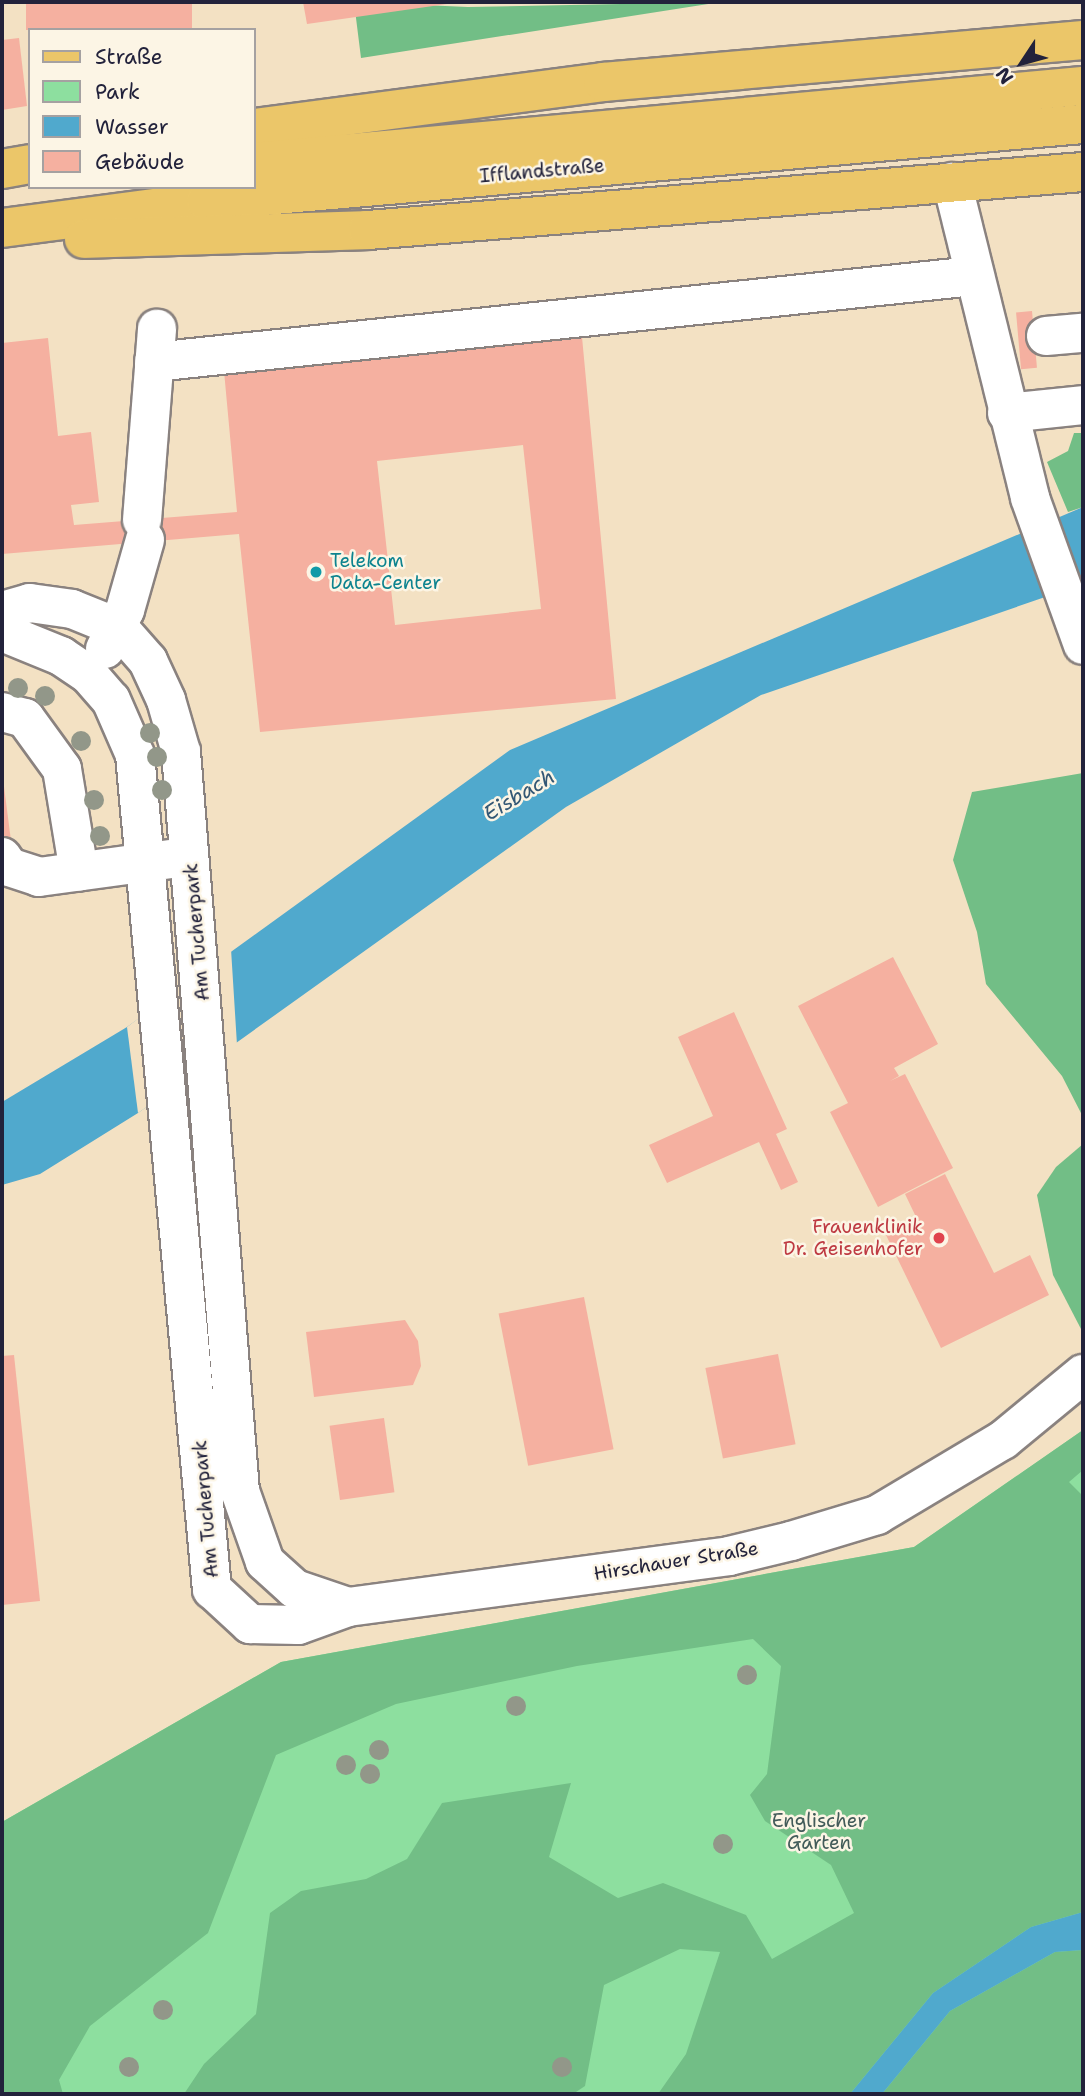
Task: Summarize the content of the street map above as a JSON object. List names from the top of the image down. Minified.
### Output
{"streets":{"main road":["Ifflandstraße"],"street":["Am Tucherpark","Hirschauer Straße"]},"crossings":[["Am Tucherpark","Hirschauer Straße"]],"water":["Eisbach"],"parks":["Englischer Garten"],"places":["Telekom Data-Center","Frauenklinik Dr. Geisenhofer"],"legend":["Straße","Park","Wasser","Gebäude"],"north":"bottom left"}
